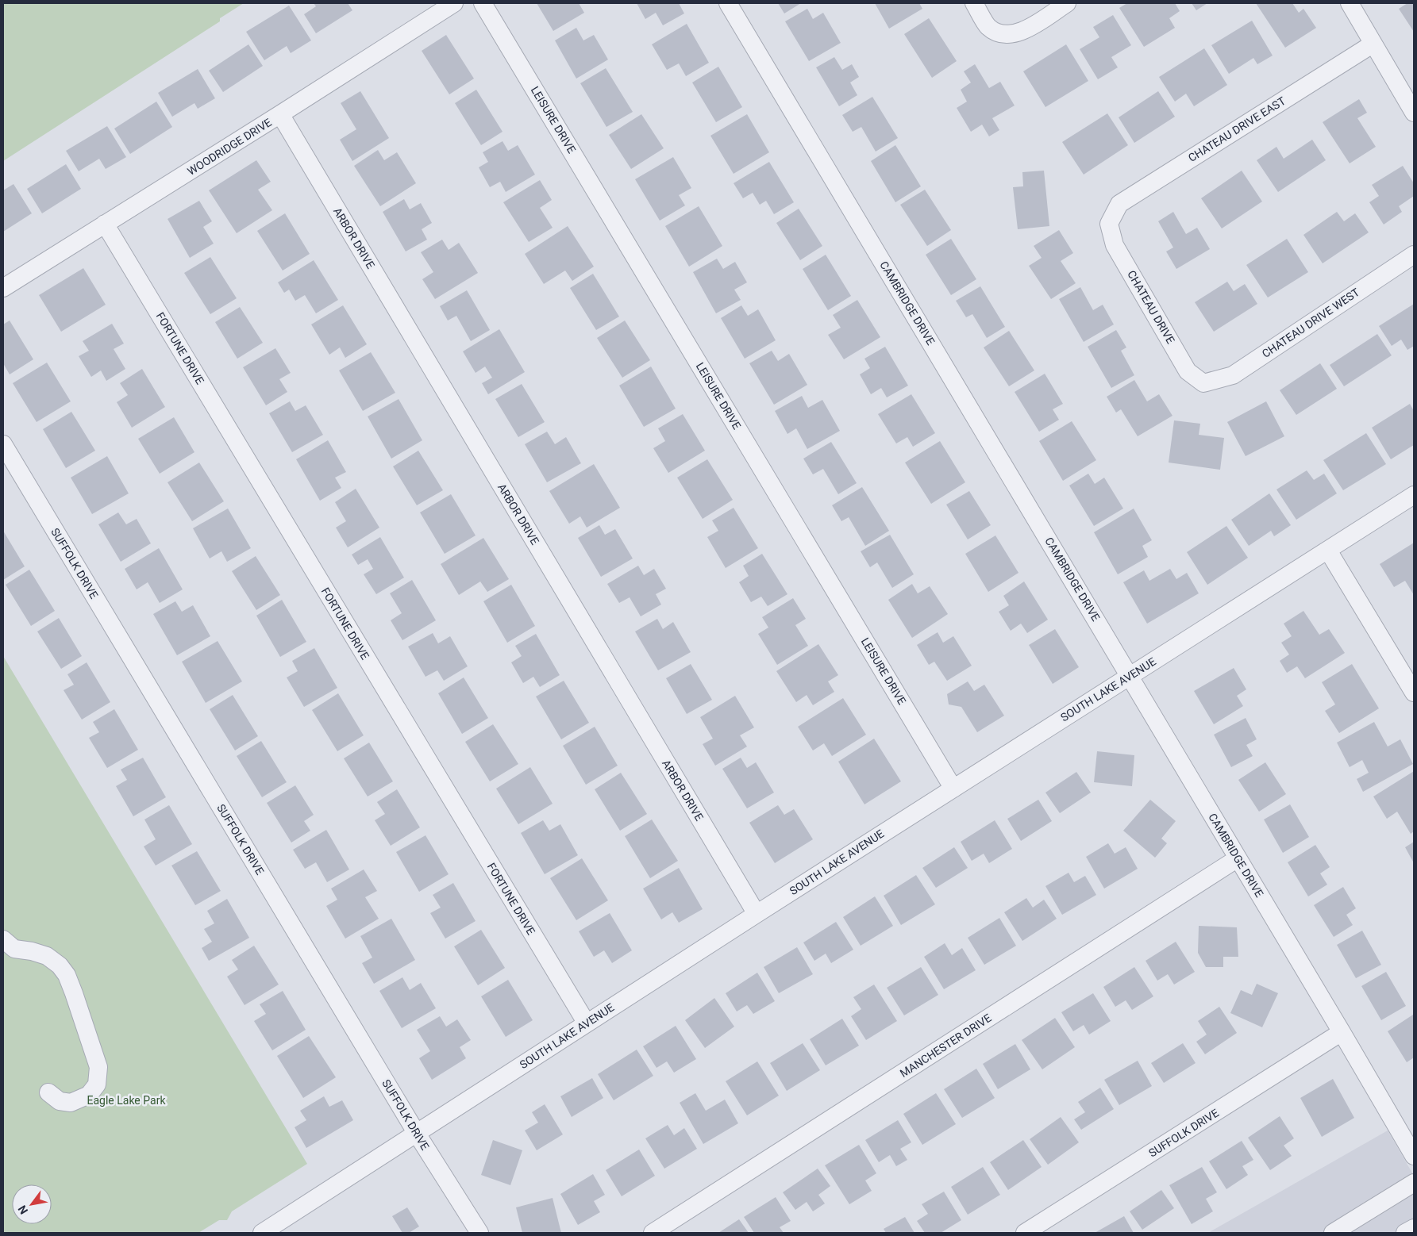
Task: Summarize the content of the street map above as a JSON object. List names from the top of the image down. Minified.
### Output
{"streets":{"street":["LEISURE DRIVE","CHATEAU DRIVE EAST","WOODRIDGE DRIVE","ARBOR DRIVE","CAMBRIDGE DRIVE","CHATEAU DRIVE","CHATEAU DRIVE WEST","FORTUNE DRIVE","SUFFOLK DRIVE","SOUTH LAKE AVENUE","MANCHESTER DRIVE"]},"crossings":[["LEISURE DRIVE","SOUTH LAKE AVENUE"],["CHATEAU DRIVE EAST","CHATEAU DRIVE"],["WOODRIDGE DRIVE","ARBOR DRIVE"],["WOODRIDGE DRIVE","FORTUNE DRIVE"],["ARBOR DRIVE","SOUTH LAKE AVENUE"],["CAMBRIDGE DRIVE","SUFFOLK DRIVE"],["CAMBRIDGE DRIVE","SOUTH LAKE AVENUE"],["CAMBRIDGE DRIVE","MANCHESTER DRIVE"],["CHATEAU DRIVE","CHATEAU DRIVE WEST"],["FORTUNE DRIVE","SOUTH LAKE AVENUE"],["SUFFOLK DRIVE","SOUTH LAKE AVENUE"]],"parks":["Eagle Lake Park"],"north":"bottom left"}
